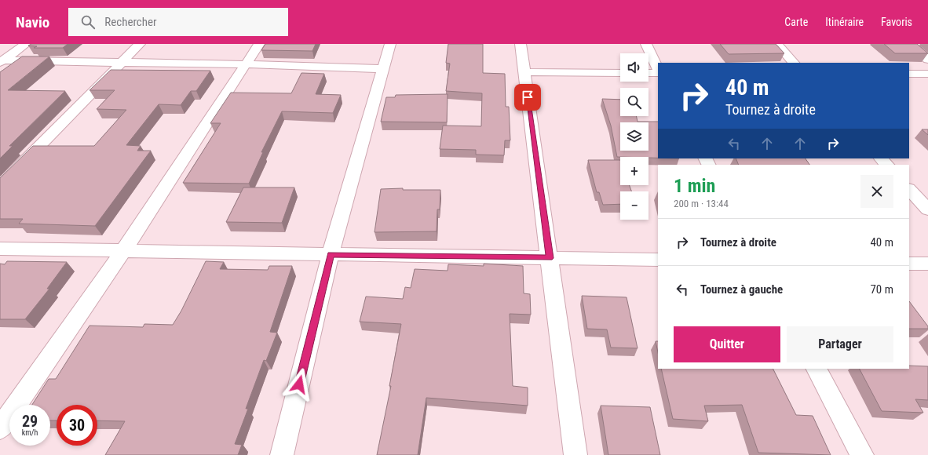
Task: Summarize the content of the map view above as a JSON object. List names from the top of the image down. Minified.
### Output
{"page":{"header":"Navio","search":"Rechercher","nav":["Carte","Itinéraire","Favoris"],"map_buttons":["+","−"],"turn":["40 m","Tournez à droite"],"heading":["1 min","200 m · 13:44"],"list":[{"name":"Tournez à droite","value":"40 m"},{"name":"Tournez à gauche","value":"70 m"}],"buttons":["Quitter","Partager"],"speed":"29 km/h","limit":"30"}}
